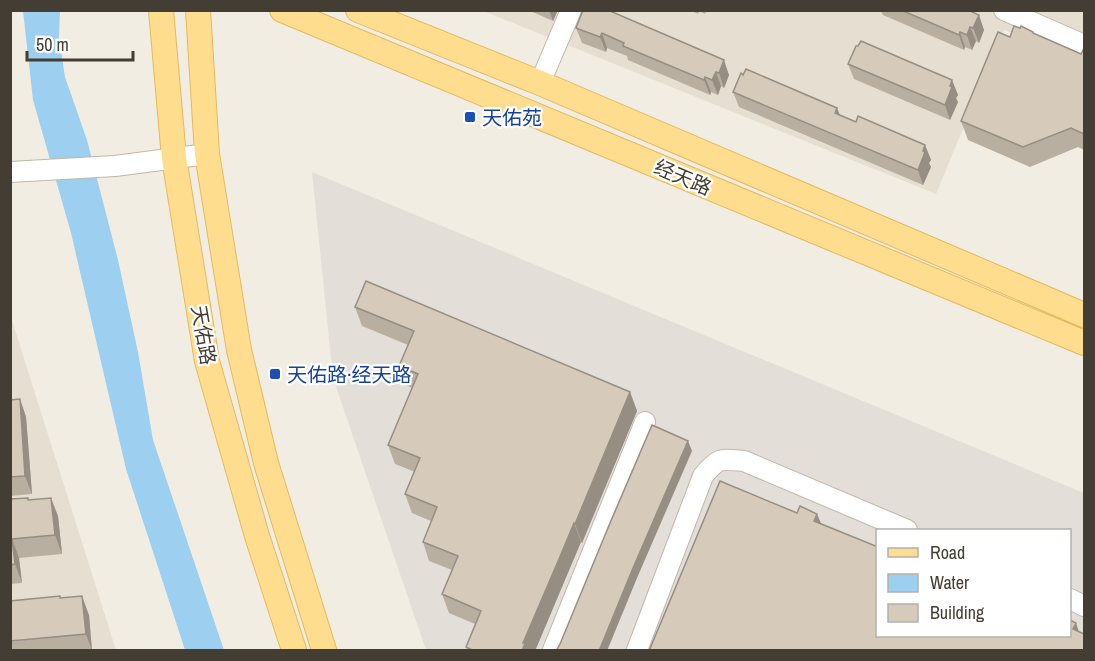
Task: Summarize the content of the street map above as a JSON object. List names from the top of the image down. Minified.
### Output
{"streets":{"main road":["经天路","天佑路"]},"places":{"transit":["天佑苑","天佑路·经天路"]},"legend":["Road","Water","Building"],"scale_bar":"50 m"}
